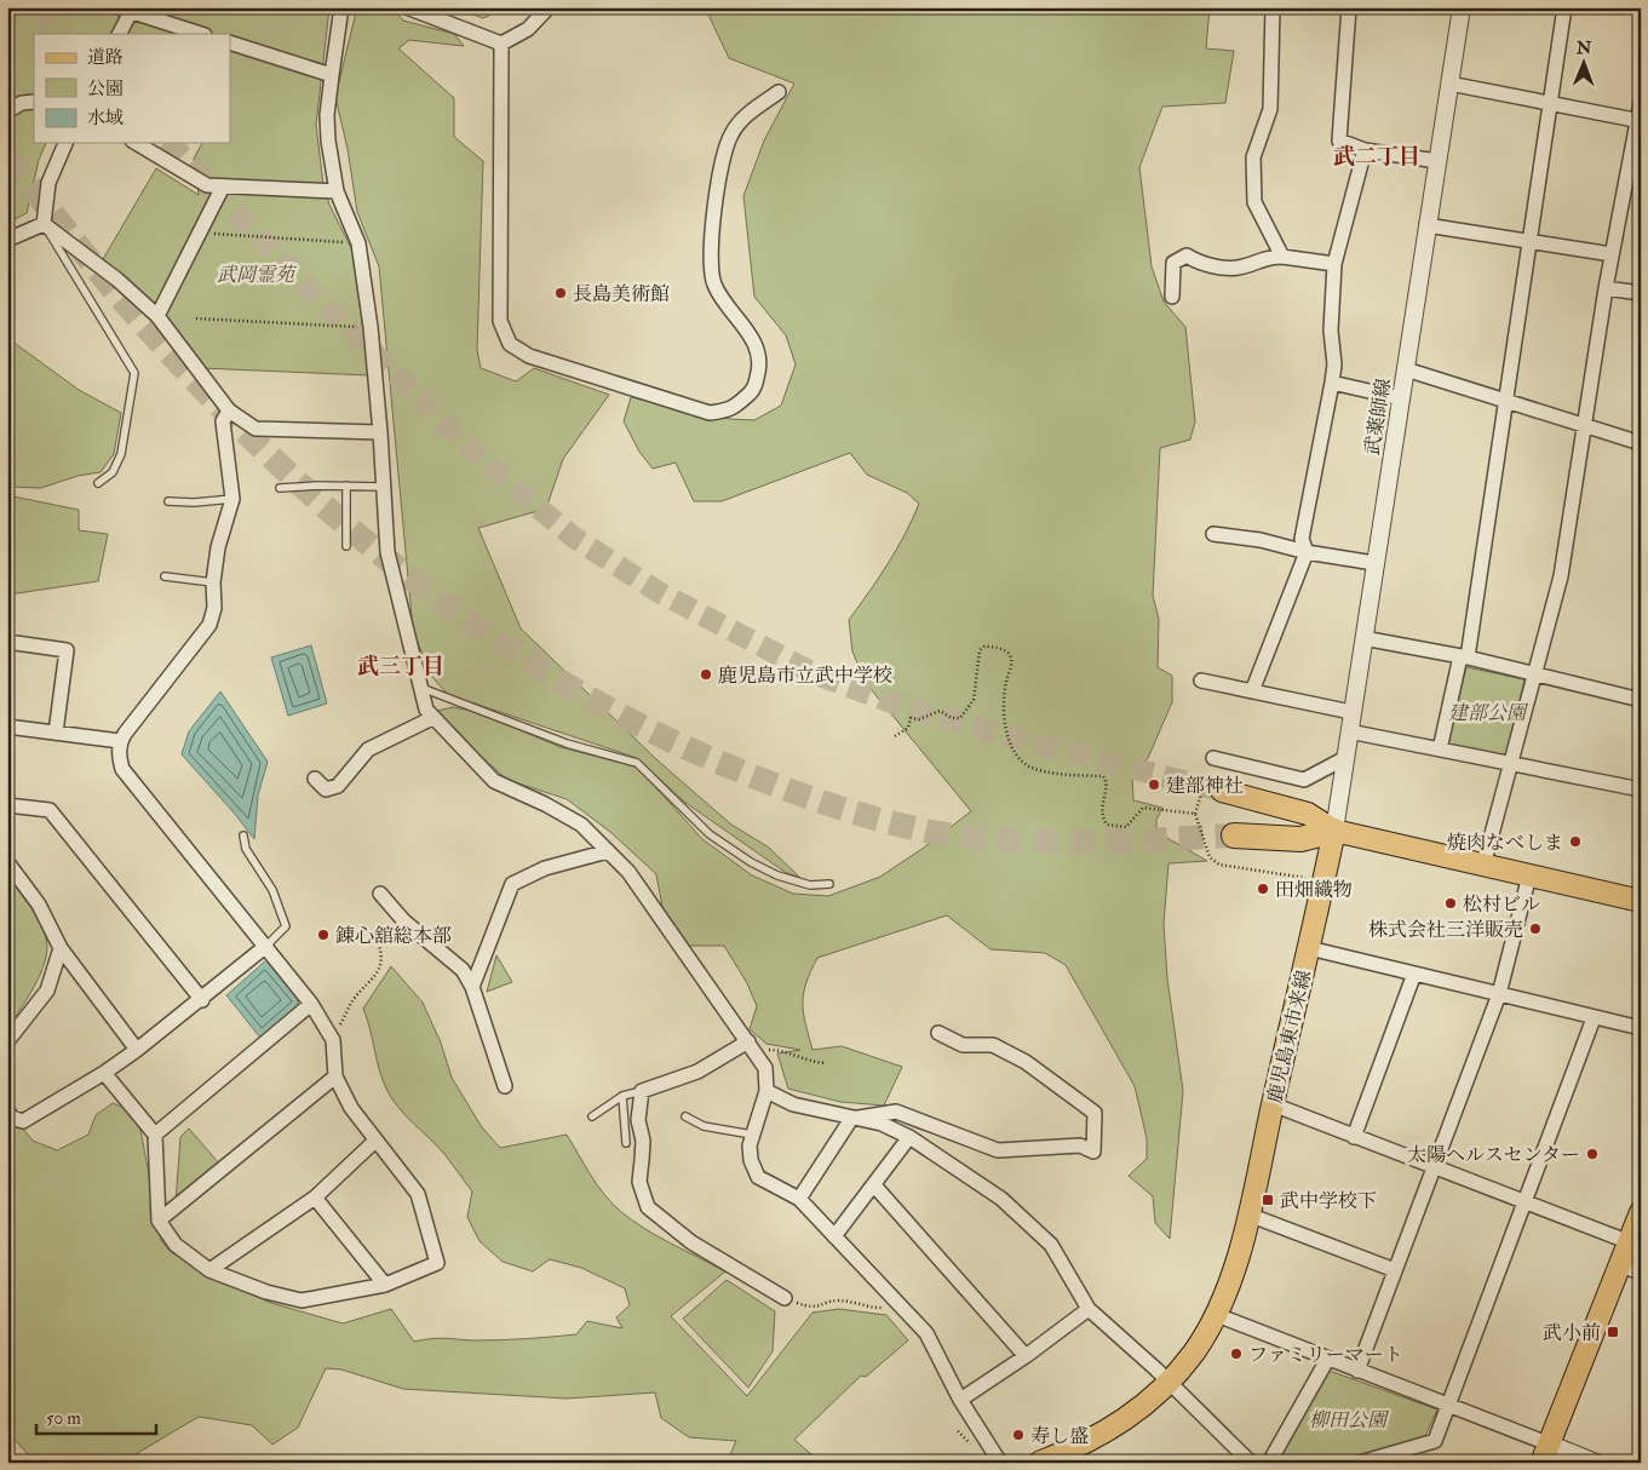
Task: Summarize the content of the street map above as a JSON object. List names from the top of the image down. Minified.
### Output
{"streets":{"main road":["鹿児島東市来線"],"street":["武薬師線"]},"crossings":[["武薬師線","鹿児島東市来線"]],"districts":["武二丁目","武三丁目"],"parks":["武岡霊苑","建部公園","柳田公園"],"places":{"other":["長島美術館","鹿児島市立武中学校","建部神社","焼肉なべしま","田畑織物","松村ビル","株式会社三洋販売","錬心舘総本部","太陽ヘルスセンター","ファミリーマート","寿し盛"],"transit":["武中学校下","武小前"]},"legend":["道路","公園","水域"],"scale_bar":"50 m","north":"top"}
